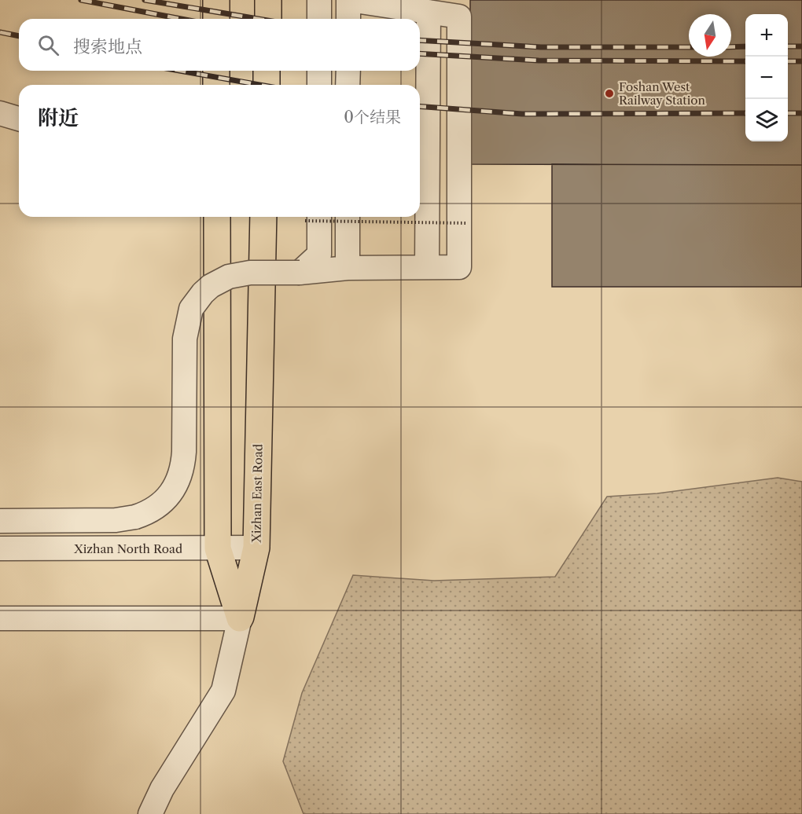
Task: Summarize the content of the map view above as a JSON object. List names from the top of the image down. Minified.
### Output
{"streets":{"main road":["Xizhan East Road"],"street":["Xizhan North Road"]},"crossings":[["Xizhan East Road","Xizhan North Road"]],"places":["Foshan West Railway Station"],"north":"bottom","page":{"map_buttons":["+","−"],"search":"搜索地点","heading":["附近","0个结果"]}}
